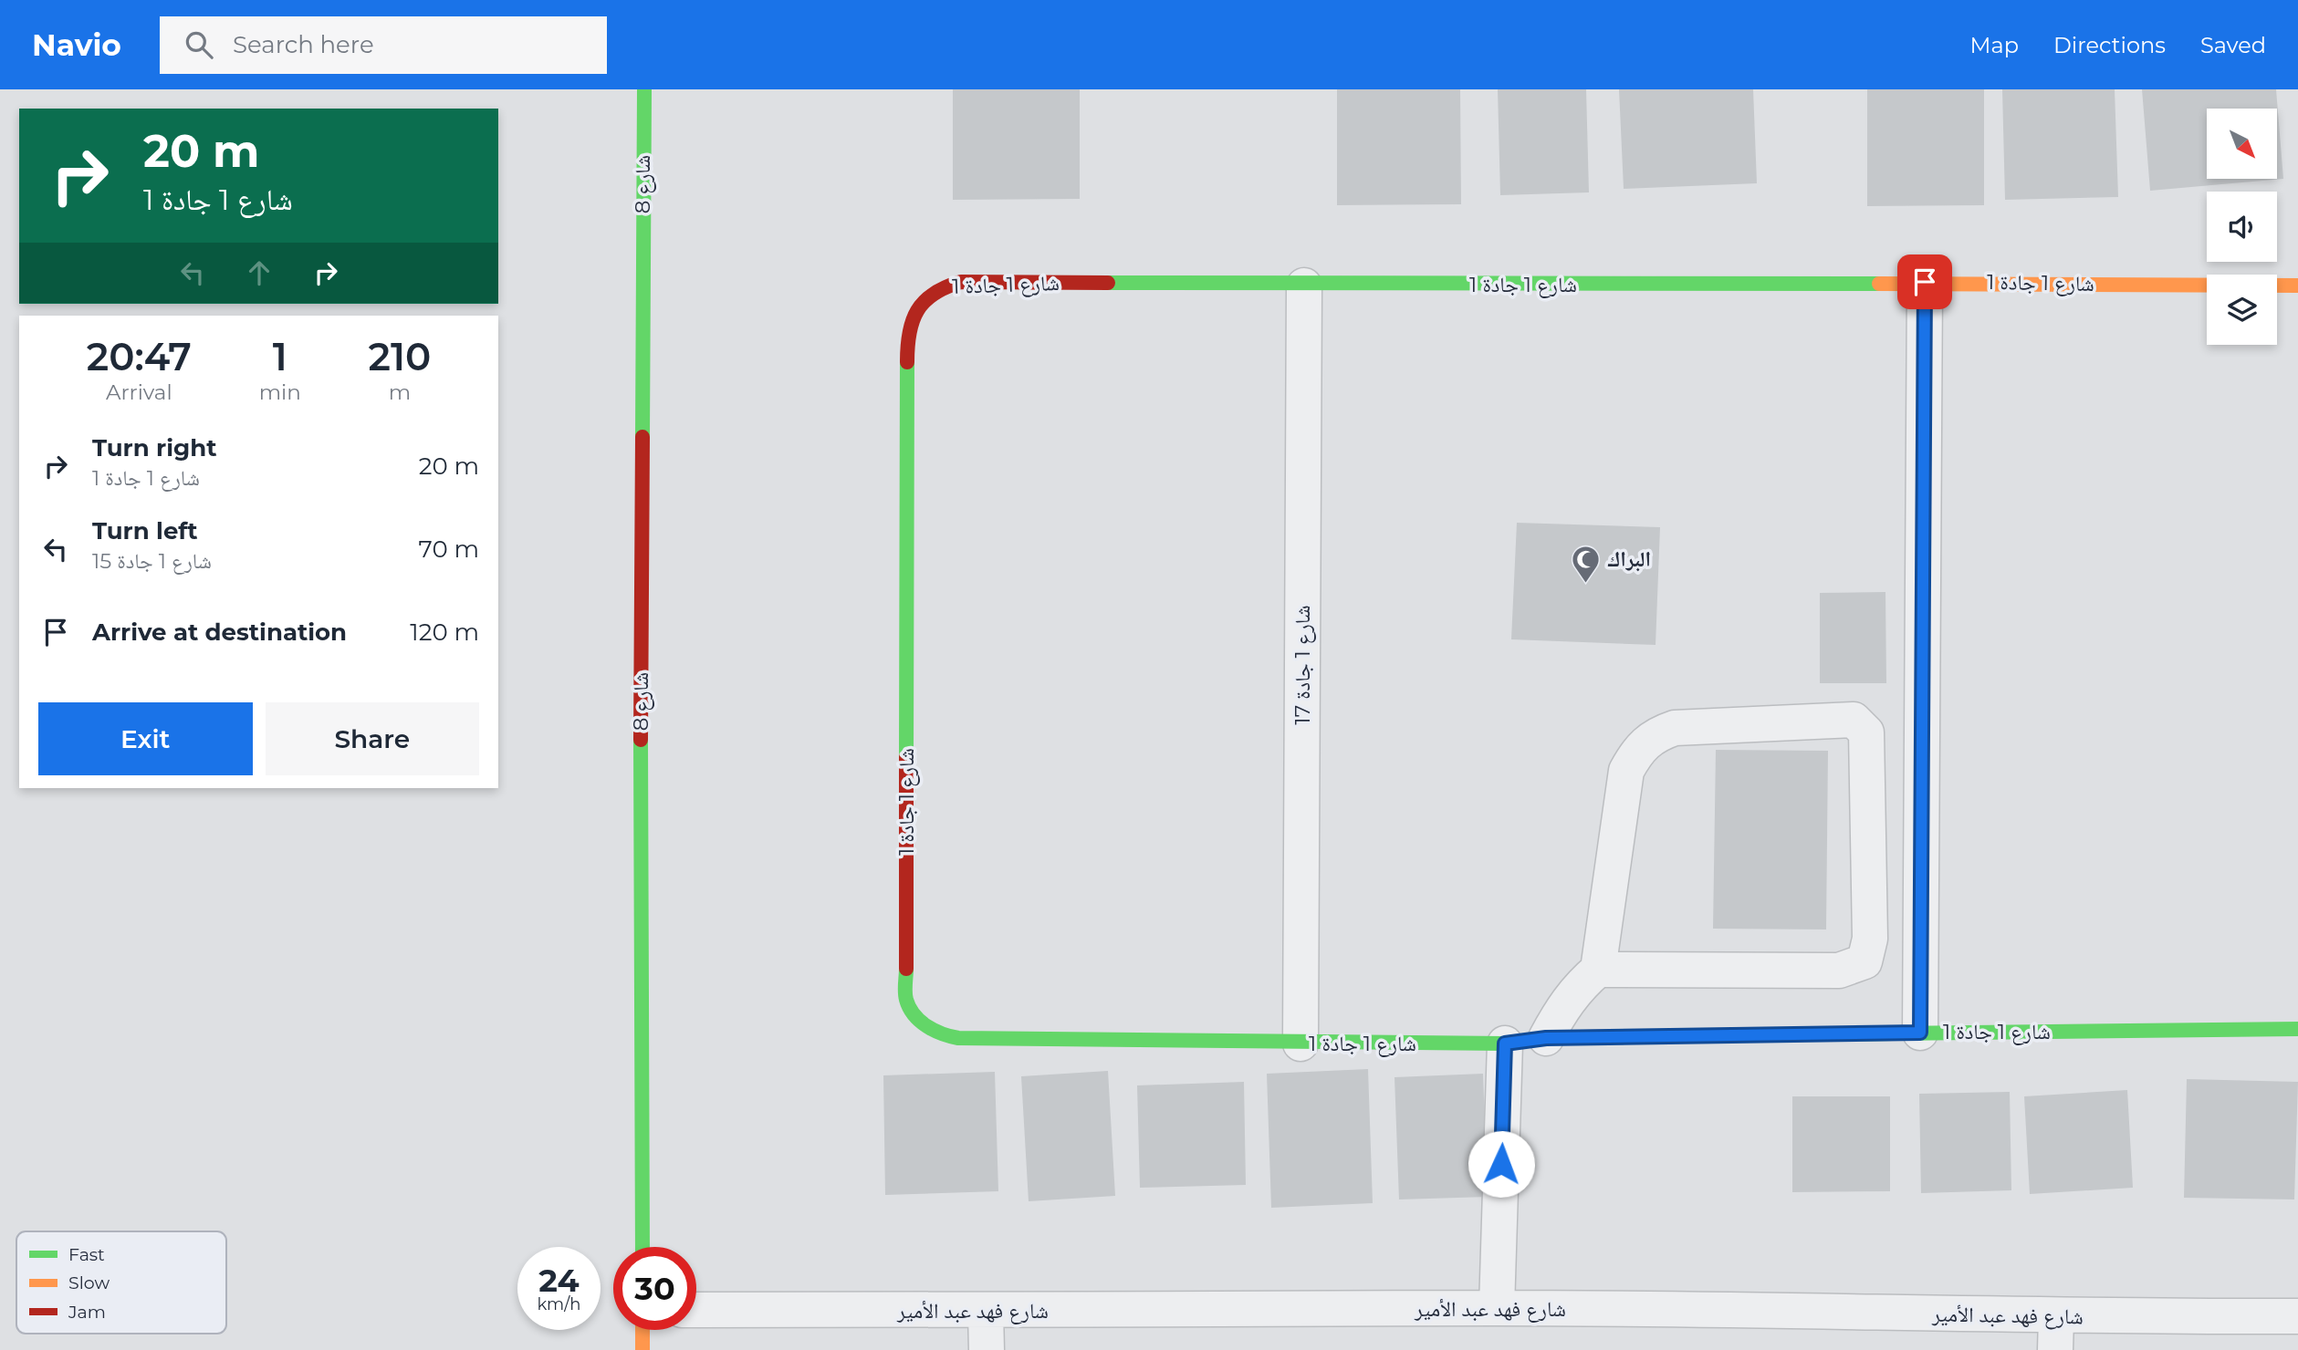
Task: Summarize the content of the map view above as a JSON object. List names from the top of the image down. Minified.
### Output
{"streets":{"street":["شارع 8","شارع 1 جادة 1","شارع 1 جادة 17","شارع فهد عبد الأمير"]},"crossings":[["شارع 1 جادة 1","شارع 1 جادة 17"]],"places":{"mosque":["البراك"]},"legend":["Fast","Slow","Jam"],"north":"bottom right","page":{"header":"Navio","search":"Search here","nav":["Map","Directions","Saved"],"turn":["20 m","شارع 1 جادة 1"],"eta":["20:47","Arrival","1","min","210","m"],"list":[{"name":"Turn right","note":"شارع 1 جادة 1","value":"20 m"},{"name":"Turn left","note":"شارع 1 جادة 15","value":"70 m"},{"name":"Arrive at destination","value":"120 m"}],"buttons":["Exit","Share"],"speed":"24 km/h","limit":"30"}}
